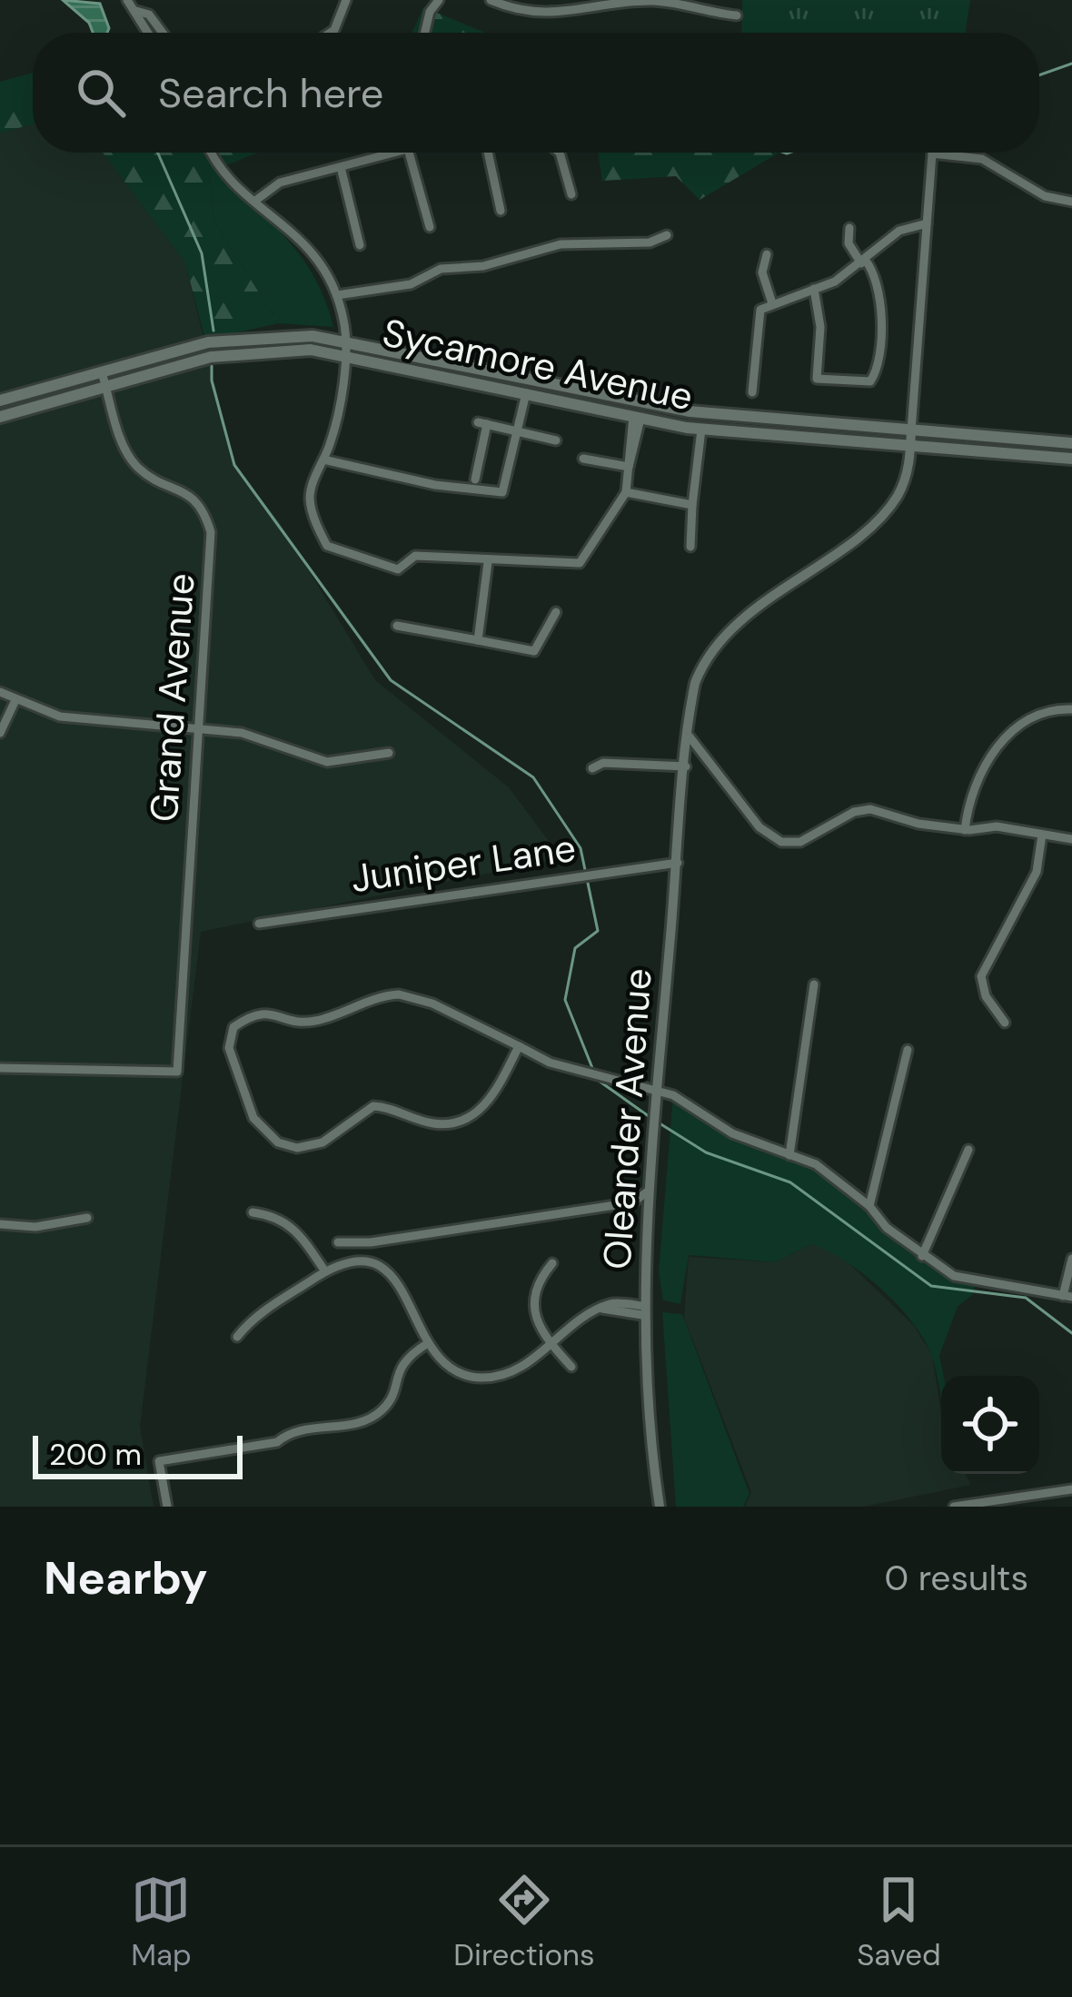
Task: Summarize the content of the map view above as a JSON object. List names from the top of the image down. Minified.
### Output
{"streets":{"main road":["Sycamore Avenue"],"street":["Grand Avenue","Juniper Lane","Oleander Avenue"]},"crossings":[["Sycamore Avenue","Grand Avenue"],["Sycamore Avenue","Oleander Avenue"],["Juniper Lane","Oleander Avenue"]],"scale_bar":"200 m","page":{"search":"Search here","scale":"200 m","heading":["Nearby","0 results"],"nav":["Map","Directions","Saved"]}}
